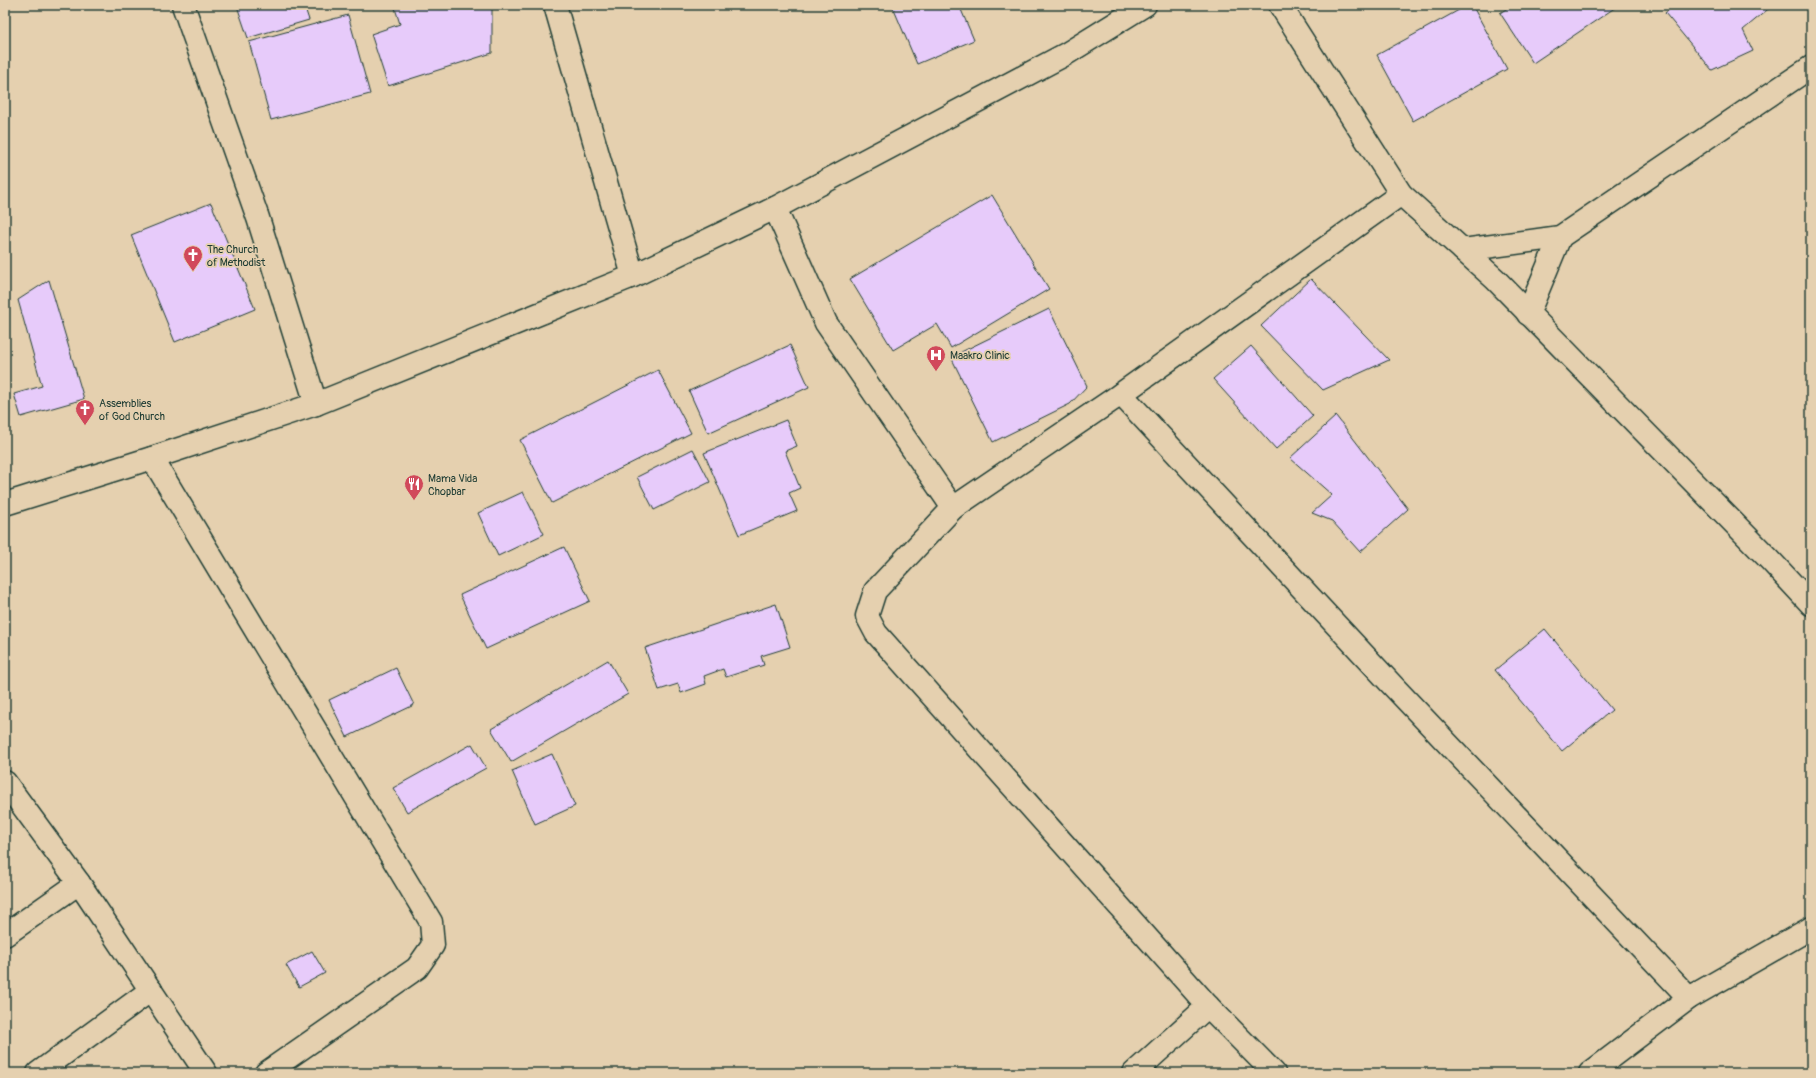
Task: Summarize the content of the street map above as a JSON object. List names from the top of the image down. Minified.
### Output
{"places":{"church":["The Church of Methodist","Assemblies of God Church"],"hospital":["Maakro Clinic"],"restaurant":["Mama Vida Chopbar"]}}
